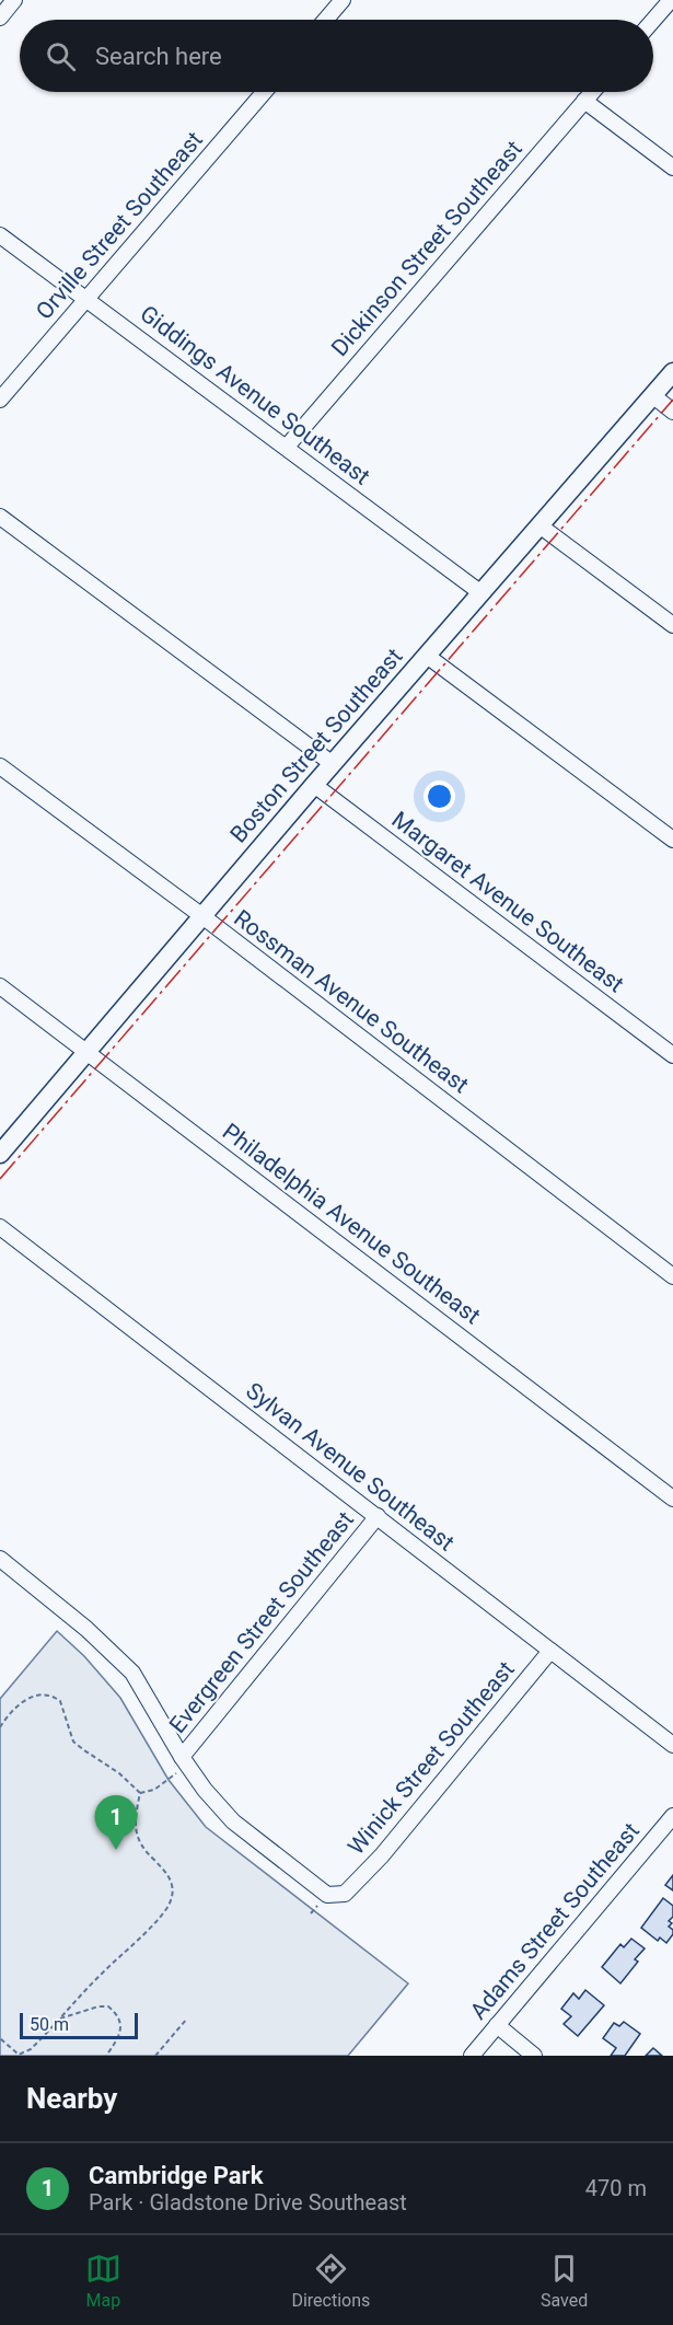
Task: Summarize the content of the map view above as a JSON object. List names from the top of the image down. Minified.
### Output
{"streets":{"street":["Orville Street Southeast","Dickinson Street Southeast","Giddings Avenue Southeast","Boston Street Southeast","Margaret Avenue Southeast","Rossman Avenue Southeast","Philadelphia Avenue Southeast","Sylvan Avenue Southeast","Evergreen Street Southeast","Winick Street Southeast","Adams Street Southeast"]},"crossings":[["Orville Street Southeast","Giddings Avenue Southeast"],["Dickinson Street Southeast","Giddings Avenue Southeast"],["Giddings Avenue Southeast","Boston Street Southeast"],["Boston Street Southeast","Margaret Avenue Southeast"],["Boston Street Southeast","Rossman Avenue Southeast"],["Boston Street Southeast","Philadelphia Avenue Southeast"],["Sylvan Avenue Southeast","Evergreen Street Southeast"],["Sylvan Avenue Southeast","Winick Street Southeast"],["Evergreen Street Southeast","Winick Street Southeast"]],"scale_bar":"50 m","page":{"search":"Search here","pins":"1","scale":"50 m","heading":"Nearby","list":[{"mark":"1","name":"Cambridge Park","note":"Park · Gladstone Drive Southeast","value":"470 m"}],"nav":["Map","Directions","Saved"]}}
